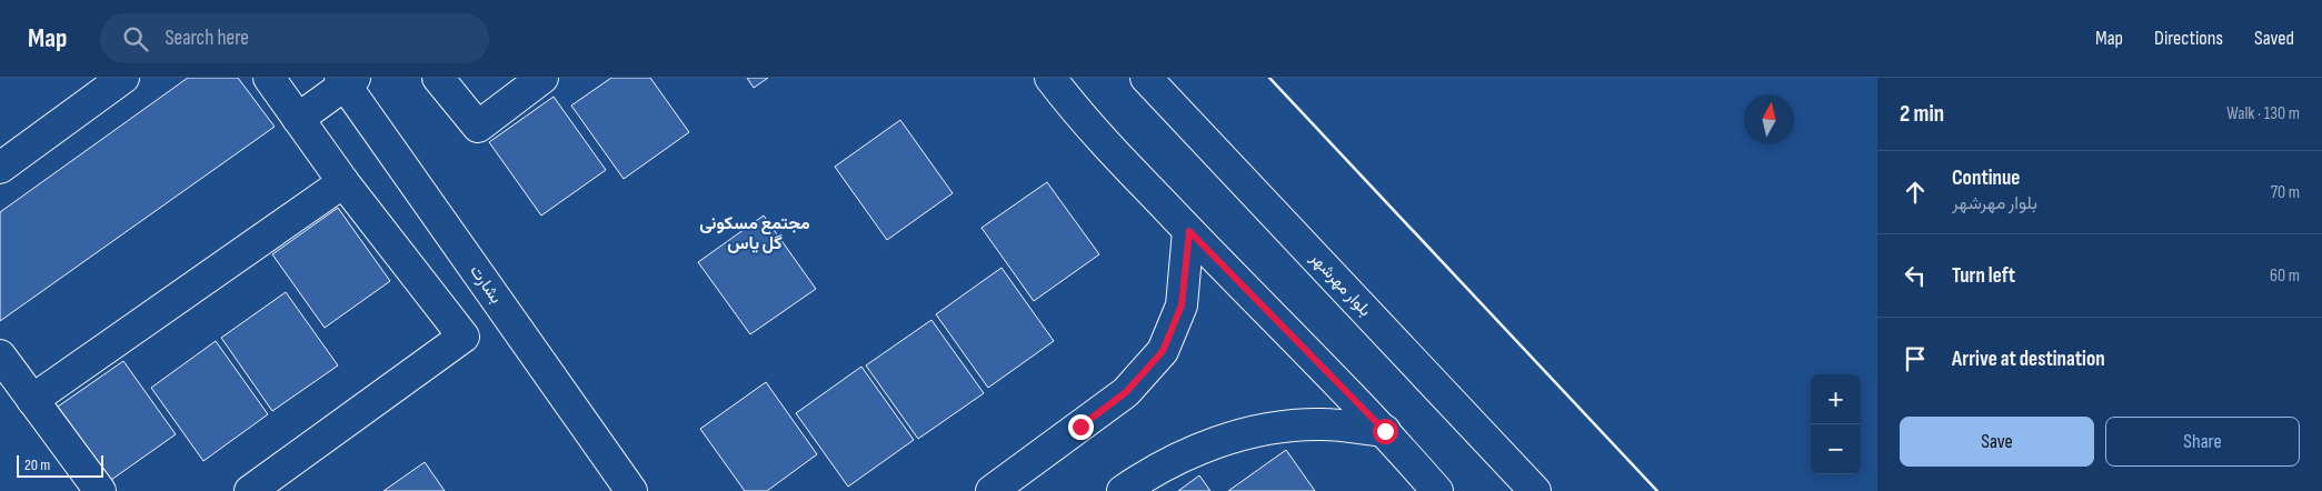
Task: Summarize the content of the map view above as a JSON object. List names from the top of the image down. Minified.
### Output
{"streets":{"street":["بشارت","بلوار مهرشهر"]},"districts":["مجتمع مسکونی گل یاس"],"scale_bar":"20 m","north":"top","page":{"header":"Map","search":"Search here","nav":["Map","Directions","Saved"],"heading":["2 min","Walk · 130 m"],"list":[["Continue","بلوار مهرشهر","70 m"],["Turn left","60 m"],"Arrive at destination"],"map_buttons":["+","−"],"buttons":["Save","Share"],"scale":"20 m"}}
